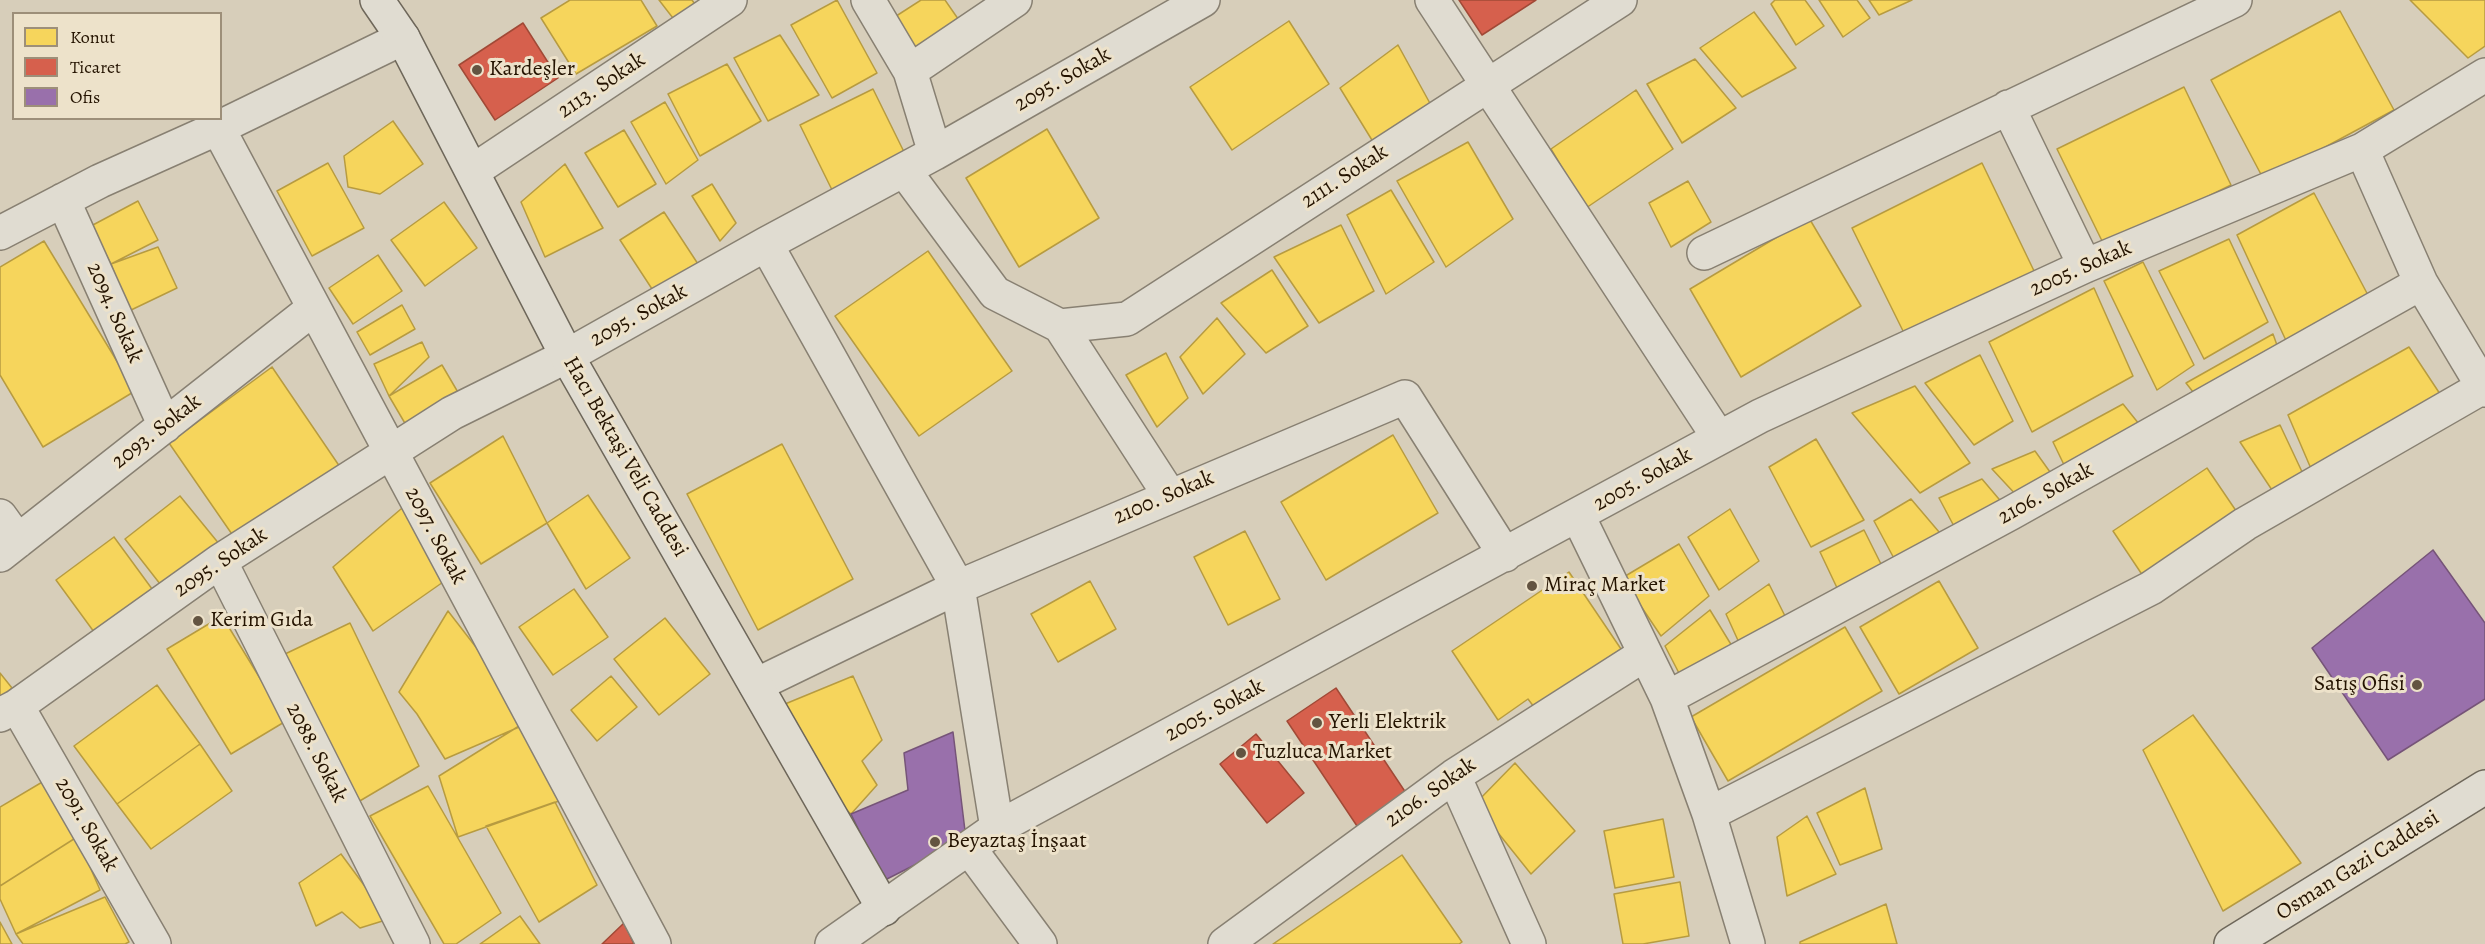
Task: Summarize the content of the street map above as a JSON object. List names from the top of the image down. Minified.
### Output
{"streets":{"street":["2095. Sokak","2113. Sokak","2111. Sokak","2005. Sokak","2094. Sokak","2093. Sokak","Hacı Bektaşi Veli Caddesi","2106. Sokak","2100. Sokak","2097. Sokak","2088. Sokak","2091. Sokak","Osman Gazi Caddesi"]},"crossings":[["2095. Sokak","Hacı Bektaşi Veli Caddesi"],["2095. Sokak","2097. Sokak"],["2095. Sokak","2088. Sokak"],["2095. Sokak","2091. Sokak"],["2113. Sokak","Hacı Bektaşi Veli Caddesi"],["2005. Sokak","Hacı Bektaşi Veli Caddesi"],["2005. Sokak","2100. Sokak"],["2094. Sokak","2093. Sokak"],["2093. Sokak","2097. Sokak"],["Hacı Bektaşi Veli Caddesi","2100. Sokak"]],"places":["Kardeşler","Miraç Market","Kerim Gıda","Satış Ofisi","Yerli Elektrik","Tuzluca Market","Beyaztaş İnşaat"],"legend":["Konut","Ticaret","Ofis"]}
